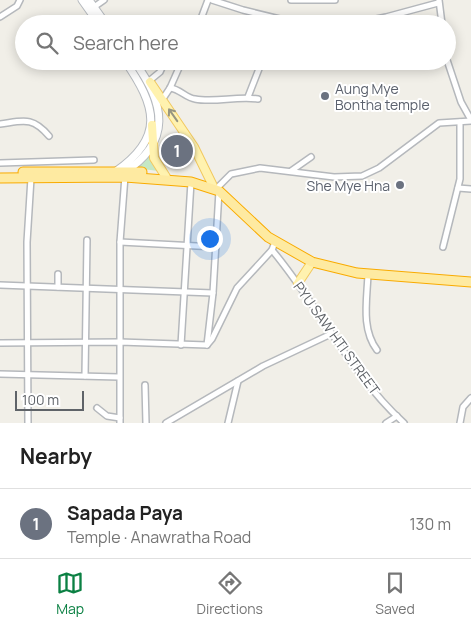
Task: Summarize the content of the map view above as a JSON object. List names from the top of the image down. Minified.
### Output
{"streets":{"street":["PYU SAW HTI STREET"]},"places":["Aung Mye Bontha temple","She Mye Hna"],"scale_bar":"100 m","page":{"search":"Search here","pins":"1","scale":"100 m","heading":"Nearby","list":[{"mark":"1","name":"Sapada Paya","note":"Temple · Anawratha Road","value":"130 m"}],"nav":["Map","Directions","Saved"]}}
